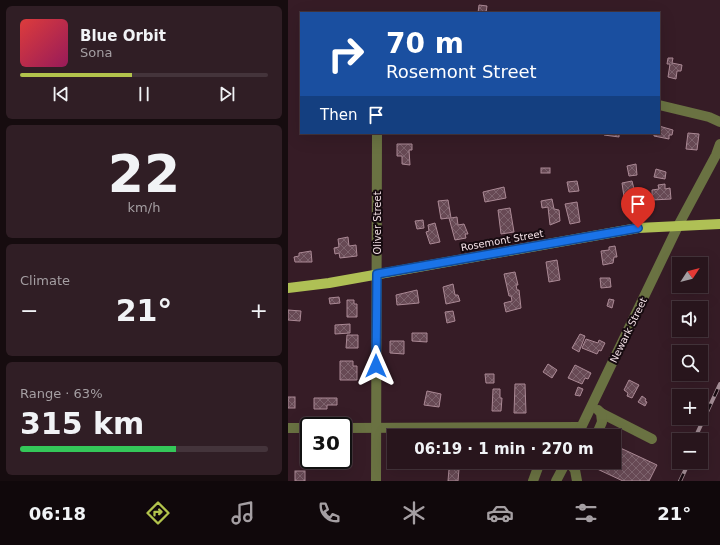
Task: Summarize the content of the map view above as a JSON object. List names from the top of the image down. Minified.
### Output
{"streets":{"main road":["Rosemont Street"],"street":["Oliver Street","Newark Street"]},"crossings":[["Oliver Street","Rosemont Street"],["Rosemont Street","Newark Street"]],"north":"top right","page":{"turn":["70 m","Rosemont Street"],"song":["Blue Orbit","Sona"],"then":"Then","tile":[["22","km/h"],"Climate",["Range · 63%","315 km"]],"map_buttons":["+","−"],"heat":["−","21°","+"],"limit":"30","trip":"06:19 · 1 min · 270 m","tabs":["06:18","21°"]}}
